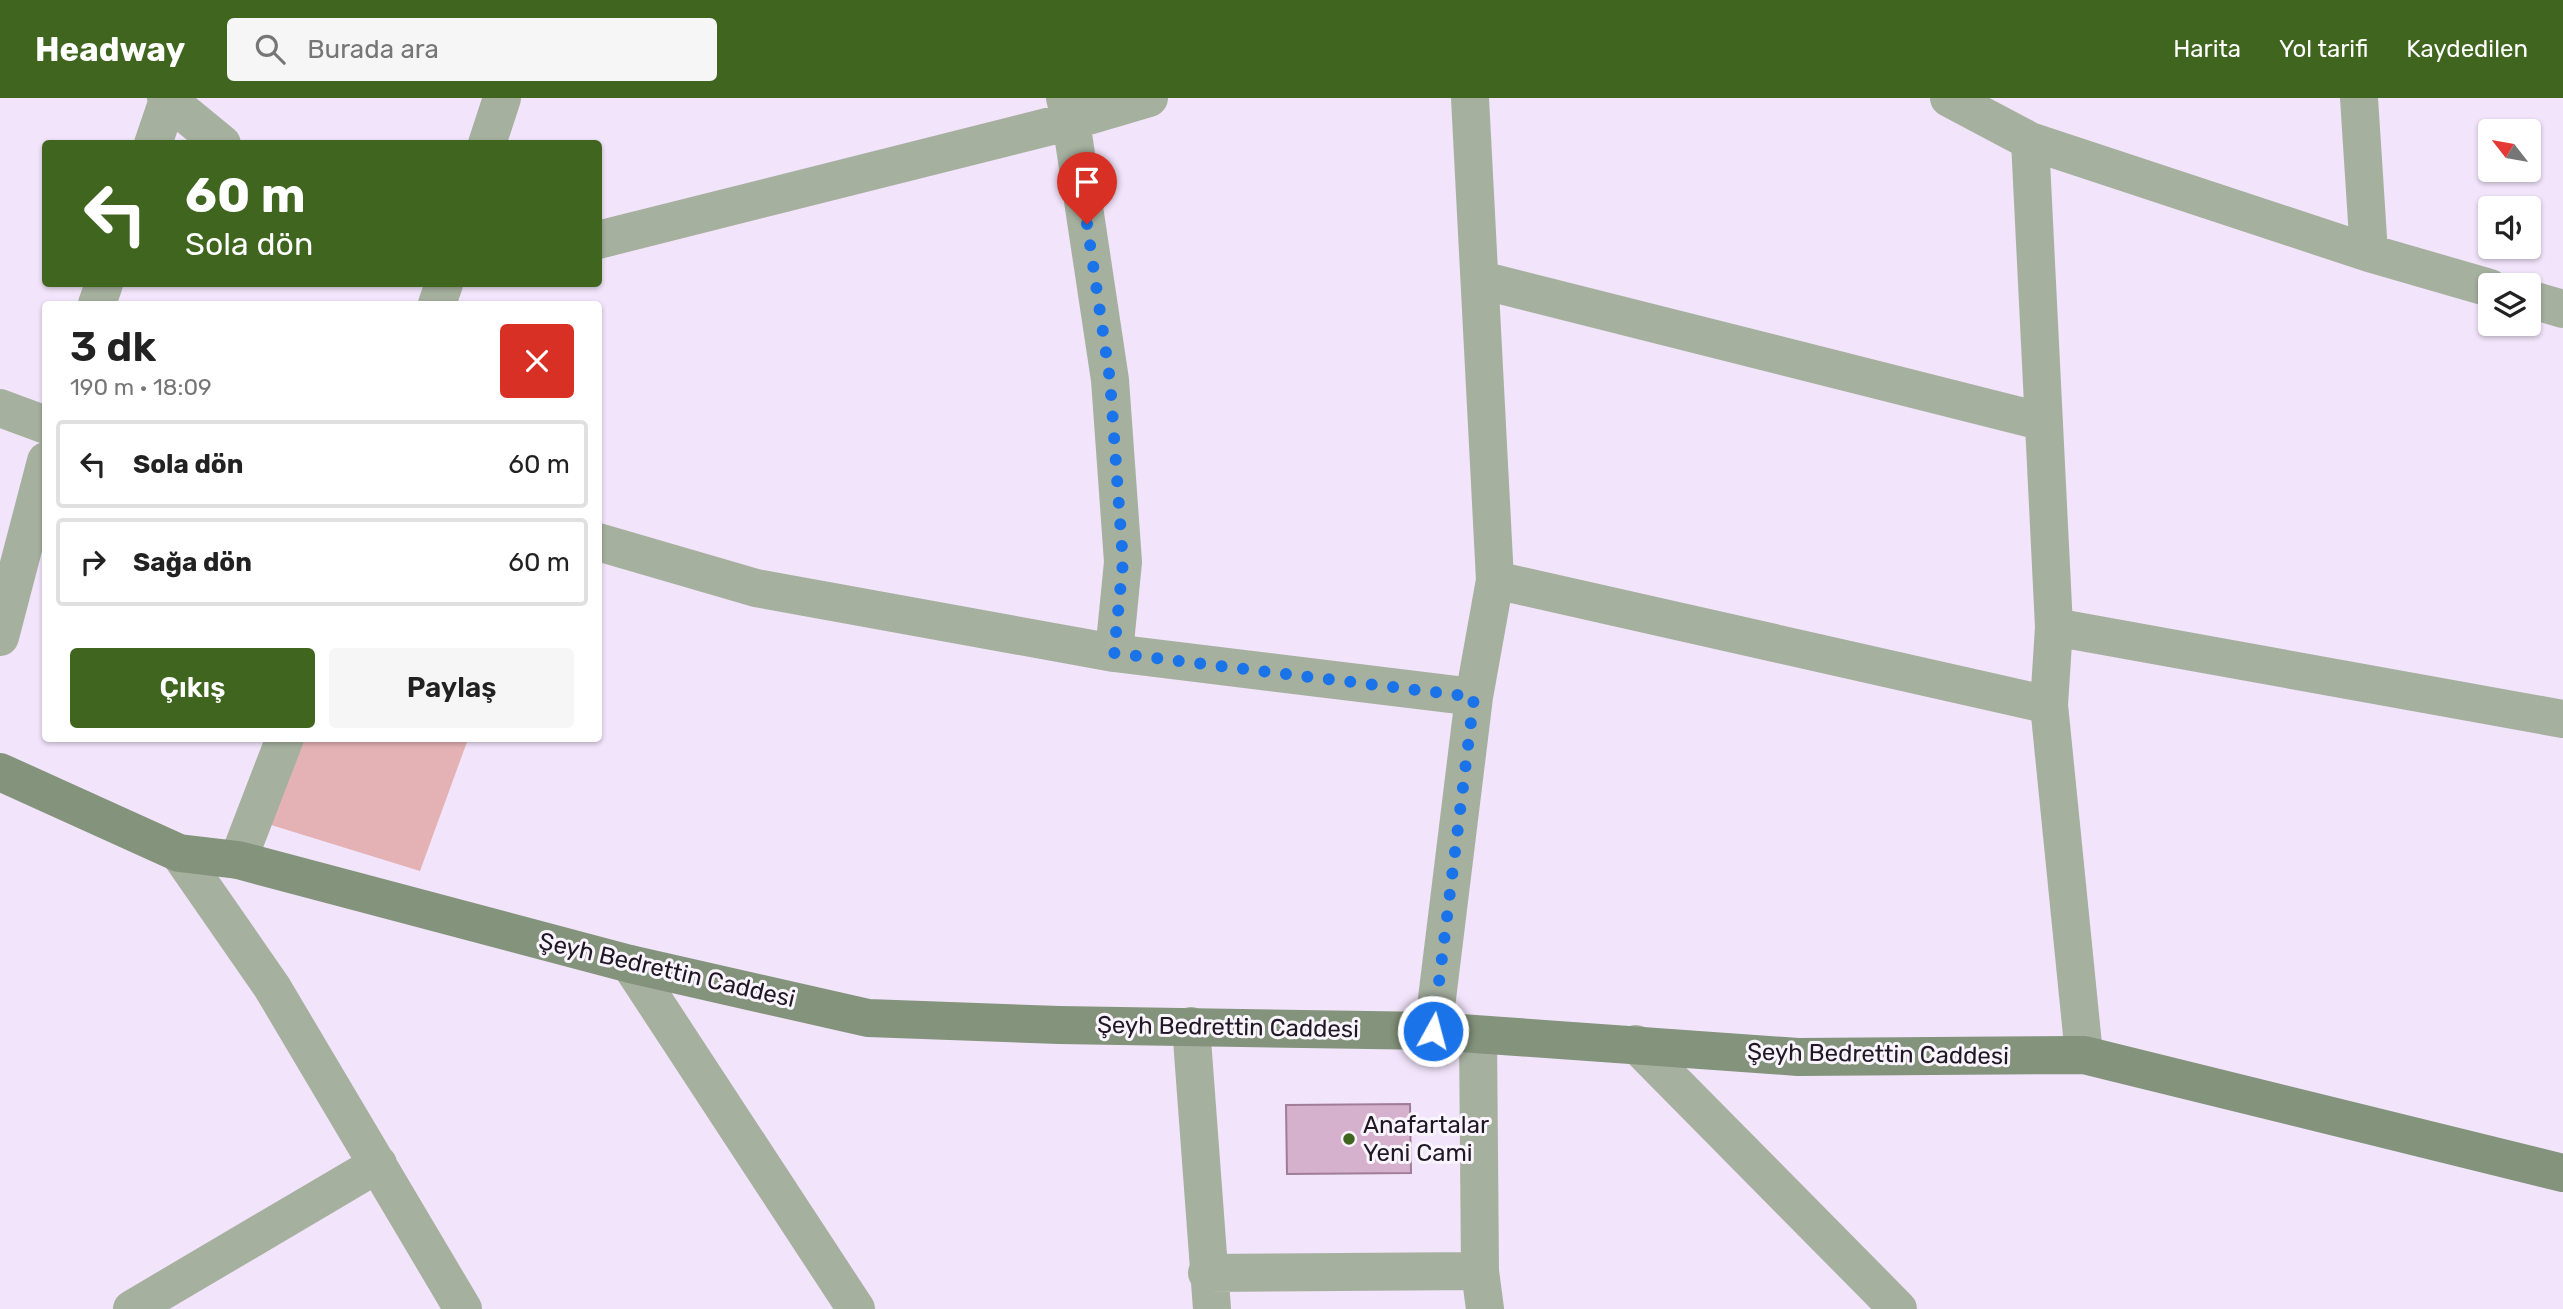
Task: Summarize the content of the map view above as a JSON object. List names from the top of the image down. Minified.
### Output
{"streets":{"main road":["Şeyh Bedrettin Caddesi"]},"places":["Anafartalar Yeni Cami"],"north":"top left","page":{"header":"Headway","search":"Burada ara","nav":["Harita","Yol tarifi","Kaydedilen"],"turn":["60 m","Sola dön"],"heading":["3 dk","190 m · 18:09"],"list":[{"name":"Sola dön","value":"60 m"},{"name":"Sağa dön","value":"60 m"}],"buttons":["Çıkış","Paylaş"]}}
